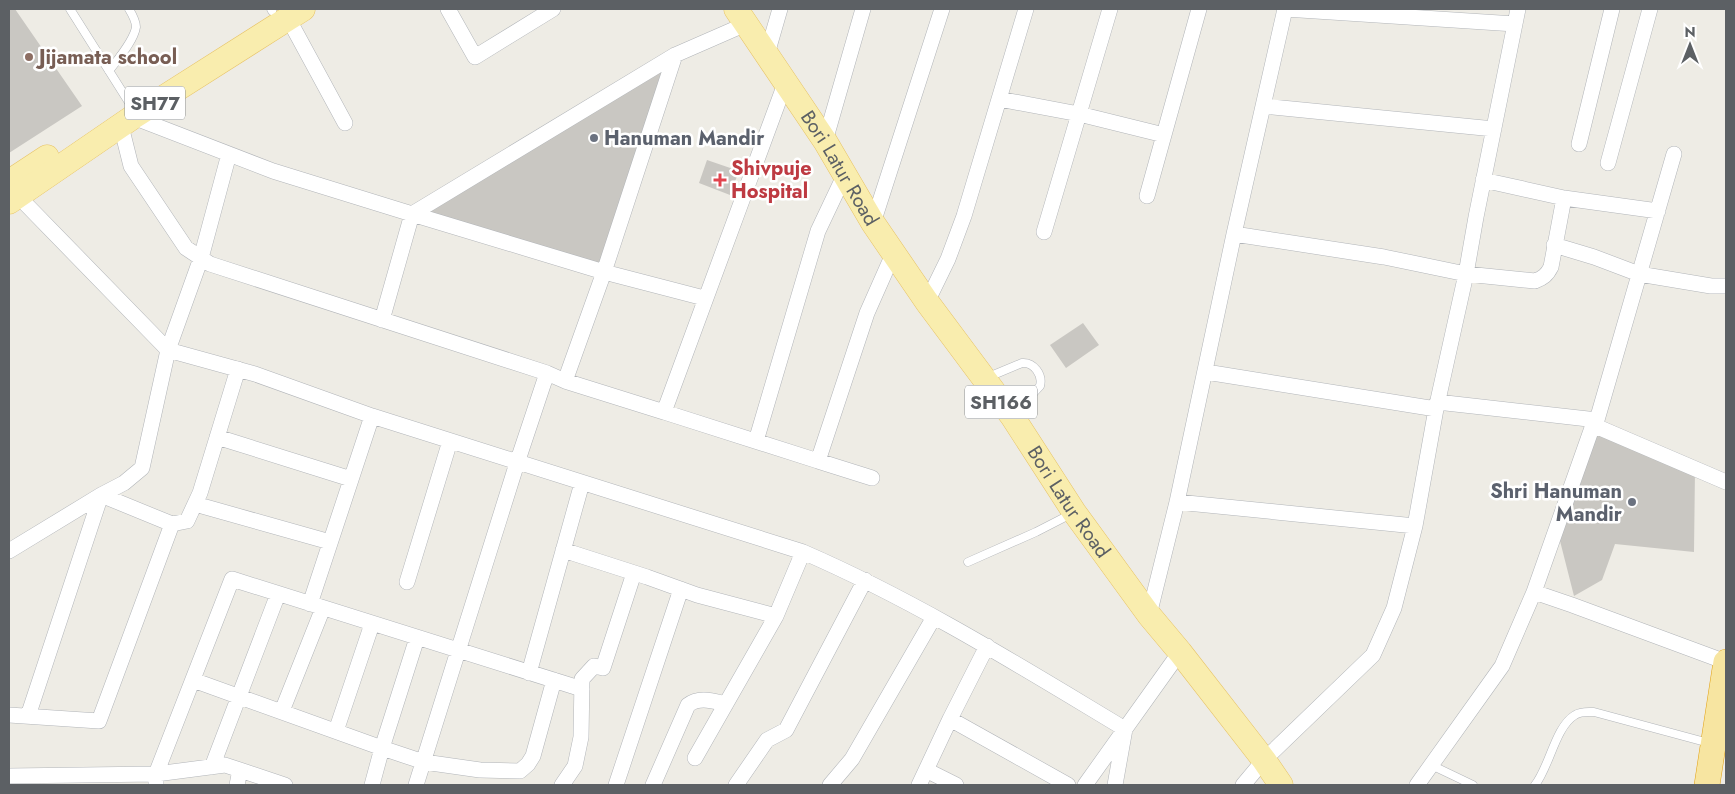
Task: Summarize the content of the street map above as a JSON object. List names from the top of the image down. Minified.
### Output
{"streets":{"main road":["SH77","Bori Latur Road","SH166"]},"places":{"other":["Jijamata school","Hanuman Mandir","Shri Hanuman Mandir"],"health":["Shivpuje Hospital"]},"north":"top"}
